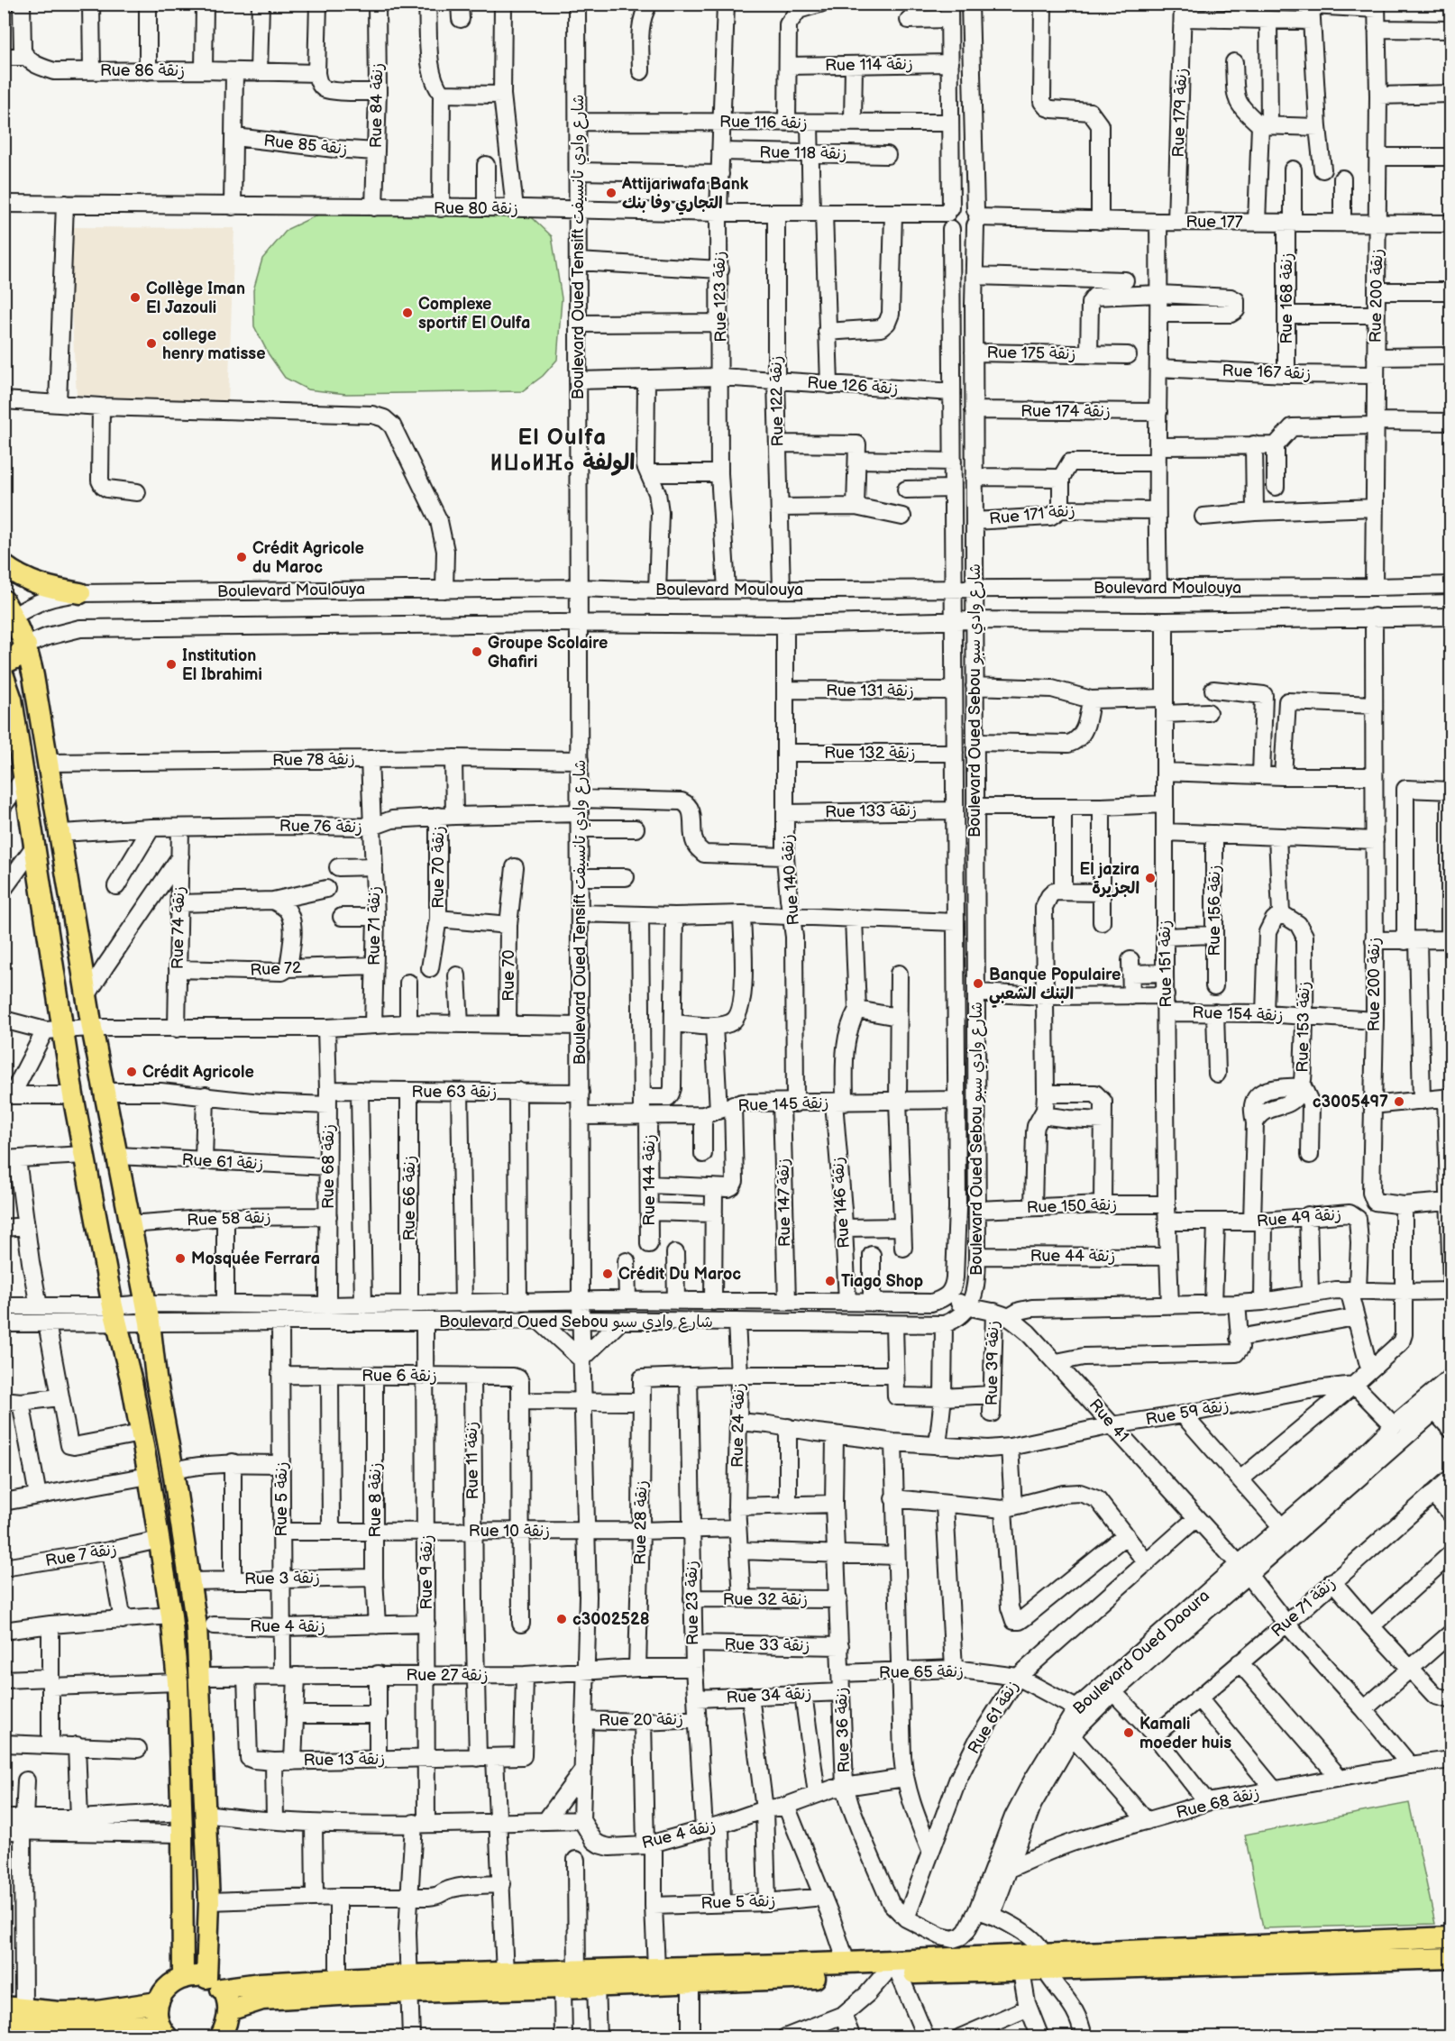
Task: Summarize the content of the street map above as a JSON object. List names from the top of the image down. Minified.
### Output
{"streets":{"street":["Rue 114 زنقة","Rue 86 زنقة","Rue 84 زنقة","Rue 179 زنقة","Rue 116 زنقة","Rue 85 زنقة","Rue 118 زنقة","Rue 80 زنقة","Rue 177","Boulevard Oued Tensift شارع وادي تانسيفت","Rue 200 زنقة","Rue 123 زنقة","Rue 168 زنقة","Rue 175 زنقة","Rue 167 زنقة","Rue 126 زنقة","Rue 122 زنقة","Rue 174 زنقة","Rue 171 زنقة","Boulevard Moulouya","Rue 131 زنقة","Boulevard Oued Sebou شارع وادي سبو","Rue 132 زنقة","Rue 78 زنقة","Rue 133 زنقة","Rue 76 زنقة","Rue 70 زنقة","Rue 140 زنقة","Rue 156 زنقة","Rue 71 زنقة","Rue 74 زنقة","Rue 151 زنقة","Rue 72","Rue 70","Rue 154 زنقة","Rue 153 زنقة","Rue 63 زنقة","Rue 145 زنقة","Rue 61 زنقة","Rue 68 زنقة","Rue 144 زنقة","Rue 66 زنقة","Rue 147 زنقة","Rue 146 زنقة","Rue 150 زنقة","Rue 49 زنقة","Rue 58 زنقة","Rue 44 زنقة","Rue 39 زنقة","Rue 6 زنقة","Rue 59 زنقة","Rue 41","Rue 24 زنقة","Rue 11 زنقة","Rue 5 زنقة","Rue 8 زنقة","Rue 28 زنقة","Rue 10 زنقة","Rue 7 زنقة","Rue 9 زنقة","Rue 3 زنقة","Rue 32 زنقة","Rue 23 زنقة","Rue 4 زنقة","Rue 33 زنقة","Boulevard Oued Daoura","Rue 65 زنقة","Rue 27 زنقة","Rue 34 زنقة","Rue 20 زنقة","Rue 36 زنقة","Rue 13 زنقة"]},"crossings":[["Rue 114 زنقة","Boulevard Oued Sebou شارع وادي سبو"],["Rue 84 زنقة","Rue 85 زنقة"],["Rue 84 زنقة","Rue 80 زنقة"],["Rue 179 زنقة","Rue 177"],["Rue 116 زنقة","Boulevard Oued Tensift شارع وادي تانسيفت"],["Rue 116 زنقة","Rue 123 زنقة"],["Rue 116 زنقة","Boulevard Oued Sebou شارع وادي سبو"],["Rue 118 زنقة","Rue 123 زنقة"],["Rue 80 زنقة","Rue 177"],["Rue 80 زنقة","Boulevard Oued Tensift شارع وادي تانسيفت"],["Rue 80 زنقة","Rue 123 زنقة"],["Rue 80 زنقة","Rue 122 زنقة"],["Rue 80 زنقة","Boulevard Oued Sebou شارع وادي سبو"],["Rue 177","Rue 200 زنقة"],["Rue 177","Rue 168 زنقة"],["Rue 177","Boulevard Oued Sebou شارع وادي سبو"],["Boulevard Oued Tensift شارع وادي تانسيفت","Rue 126 زنقة"],["Boulevard Oued Tensift شارع وادي تانسيفت","Boulevard Moulouya"],["Boulevard Oued Tensift شارع وادي تانسيفت","Boulevard Oued Sebou شارع وادي سبو"],["Boulevard Oued Tensift شارع وادي تانسيفت","Rue 78 زنقة"],["Boulevard Oued Tensift شارع وادي تانسيفت","Rue 76 زنقة"],["Boulevard Oued Tensift شارع وادي تانسيفت","Rue 63 زنقة"],["Boulevard Oued Tensift شارع وادي تانسيفت","Rue 145 زنقة"],["Boulevard Oued Tensift شارع وادي تانسيفت","Rue 10 زنقة"],["Boulevard Oued Tensift شارع وادي تانسيفت","Rue 4 زنقة"],["Boulevard Oued Tensift شارع وادي تانسيفت","Rue 27 زنقة"],["Boulevard Oued Tensift شارع وادي تانسيفت","Rue 20 زنقة"],["Rue 200 زنقة","Rue 167 زنقة"],["Rue 200 زنقة","Boulevard Moulouya"],["Rue 200 زنقة","Rue 154 زنقة"],["Rue 123 زنقة","Rue 126 زنقة"],["Rue 123 زنقة","Boulevard Moulouya"],["Rue 168 زنقة","Rue 167 زنقة"],["Rue 175 زنقة","Boulevard Oued Sebou شارع وادي سبو"],["Rue 126 زنقة","Rue 122 زنقة"],["Rue 126 زنقة","Boulevard Oued Sebou شارع وادي سبو"],["Rue 122 زنقة","Boulevard Moulouya"],["Rue 174 زنقة","Boulevard Oued Sebou شارع وادي سبو"],["Rue 171 زنقة","Boulevard Oued Sebou شارع وادي سبو"],["Boulevard Moulouya","Boulevard Oued Sebou شارع وادي سبو"],["Boulevard Moulouya","Rue 140 زنقة"],["Boulevard Moulouya","Rue 151 زنقة"],["Rue 131 زنقة","Boulevard Oued Sebou شارع وادي سبو"],["Rue 131 زنقة","Rue 140 زنقة"],["Boulevard Oued Sebou شارع وادي سبو","Rue 132 زنقة"],["Boulevard Oued Sebou شارع وادي سبو","Rue 133 زنقة"],["Boulevard Oued Sebou شارع وادي سبو","Rue 145 زنقة"],["Boulevard Oued Sebou شارع وادي سبو","Rue 68 زنقة"],["Boulevard Oued Sebou شارع وادي سبو","Rue 66 زنقة"],["Boulevard Oued Sebou شارع وادي سبو","Rue 147 زنقة"],["Boulevard Oued Sebou شارع وادي سبو","Rue 146 زنقة"],["Boulevard Oued Sebou شارع وادي سبو","Rue 150 زنقة"],["Boulevard Oued Sebou شارع وادي سبو","Rue 44 زنقة"],["Boulevard Oued Sebou شارع وادي سبو","Rue 41"],["Boulevard Oued Sebou شارع وادي سبو","Rue 24 زنقة"],["Boulevard Oued Sebou شارع وادي سبو","Rue 5 زنقة"],["Boulevard Oued Sebou شارع وادي سبو","Rue 9 زنقة"],["Rue 132 زنقة","Rue 140 زنقة"],["Rue 78 زنقة","Rue 70 زنقة"],["Rue 78 زنقة","Rue 71 زنقة"],["Rue 133 زنقة","Rue 140 زنقة"],["Rue 76 زنقة","Rue 70 زنقة"],["Rue 76 زنقة","Rue 71 زنقة"],["Rue 76 زنقة","Rue 74 زنقة"],["Rue 140 زنقة","Rue 145 زنقة"],["Rue 140 زنقة","Rue 147 زنقة"],["Rue 71 زنقة","Rue 72"],["Rue 71 زنقة","Rue 41"],["Rue 74 زنقة","Rue 72"],["Rue 151 زنقة","Rue 154 زنقة"],["Rue 151 زنقة","Rue 150 زنقة"],["Rue 151 زنقة","Rue 49 زنقة"],["Rue 151 زنقة","Rue 44 زنقة"],["Rue 154 زنقة","Rue 153 زنقة"],["Rue 153 زنقة","Rue 49 زنقة"],["Rue 63 زنقة","Rue 68 زنقة"],["Rue 63 زنقة","Rue 66 زنقة"],["Rue 145 زنقة","Rue 144 زنقة"],["Rue 145 زنقة","Rue 147 زنقة"],["Rue 145 زنقة","Rue 146 زنقة"],["Rue 61 زنقة","Rue 68 زنقة"],["Rue 61 زنقة","Rue 41"],["Rue 61 زنقة","Rue 65 زنقة"],["Rue 61 زنقة","Rue 36 زنقة"],["Rue 68 زنقة","Rue 58 زنقة"],["Rue 68 زنقة","Rue 41"],["Rue 68 زنقة","Boulevard Oued Daoura"],["Rue 39 زنقة","Rue 41"],["Rue 6 زنقة","Rue 11 زنقة"],["Rue 6 زنقة","Rue 5 زنقة"],["Rue 6 زنقة","Rue 8 زنقة"],["Rue 6 زنقة","Rue 9 زنقة"],["Rue 59 زنقة","Rue 41"],["Rue 59 زنقة","Rue 24 زنقة"],["Rue 59 زنقة","Rue 36 زنقة"],["Rue 41","Boulevard Oued Daoura"],["Rue 24 زنقة","Rue 10 زنقة"],["Rue 24 زنقة","Rue 32 زنقة"],["Rue 11 زنقة","Rue 10 زنقة"],["Rue 11 زنقة","Rue 27 زنقة"],["Rue 11 زنقة","Rue 13 زنقة"],["Rue 5 زنقة","Rue 10 زنقة"],["Rue 5 زنقة","Rue 3 زنقة"],["Rue 5 زنقة","Rue 23 زنقة"],["Rue 5 زنقة","Rue 4 زنقة"],["Rue 5 زنقة","Rue 27 زنقة"],["Rue 5 زنقة","Rue 13 زنقة"],["Rue 8 زنقة","Rue 10 زنقة"],["Rue 8 زنقة","Rue 3 زنقة"],["Rue 8 زنقة","Rue 4 زنقة"],["Rue 28 زنقة","Rue 10 زنقة"],["Rue 28 زنقة","Rue 23 زنقة"],["Rue 28 زنقة","Rue 27 زنقة"],["Rue 10 زنقة","Rue 9 زنقة"],["Rue 10 زنقة","Rue 23 زنقة"],["Rue 9 زنقة","Rue 4 زنقة"],["Rue 9 زنقة","Rue 27 زنقة"],["Rue 9 زنقة","Rue 13 زنقة"],["Rue 32 زنقة","Rue 23 زنقة"],["Rue 32 زنقة","Rue 36 زنقة"],["Rue 23 زنقة","Rue 4 زنقة"],["Rue 23 زنقة","Rue 33 زنقة"],["Rue 23 زنقة","Rue 27 زنقة"],["Rue 23 زنقة","Rue 34 زنقة"],["Rue 23 زنقة","Rue 20 زنقة"],["Rue 4 زنقة","Rue 36 زنقة"],["Rue 33 زنقة","Rue 36 زنقة"],["Boulevard Oued Daoura","Rue 65 زنقة"],["Boulevard Oued Daoura","Rue 36 زنقة"],["Rue 65 زنقة","Rue 36 زنقة"],["Rue 27 زنقة","Rue 13 زنقة"],["Rue 34 زنقة","Rue 36 زنقة"]],"districts":["El Oulfa ⵍⵡⴰⵍⴼⴰ الولفة"],"places":["Attijariwafa Bank التجاري وفا بنك","Collège Iman El Jazouli","Complexe sportif El Oulfa","college henry matisse","Crédit Agricole du Maroc","Groupe Scolaire Ghafiri","Institution El Ibrahimi","El jazira الجزيرة","Banque Populaire البنك الشعبي","Crédit Agricole","c3005497","Mosquée Ferrara","Crédit Du Maroc","Tiago Shop","c3002528","Kamali moeder huis"]}
